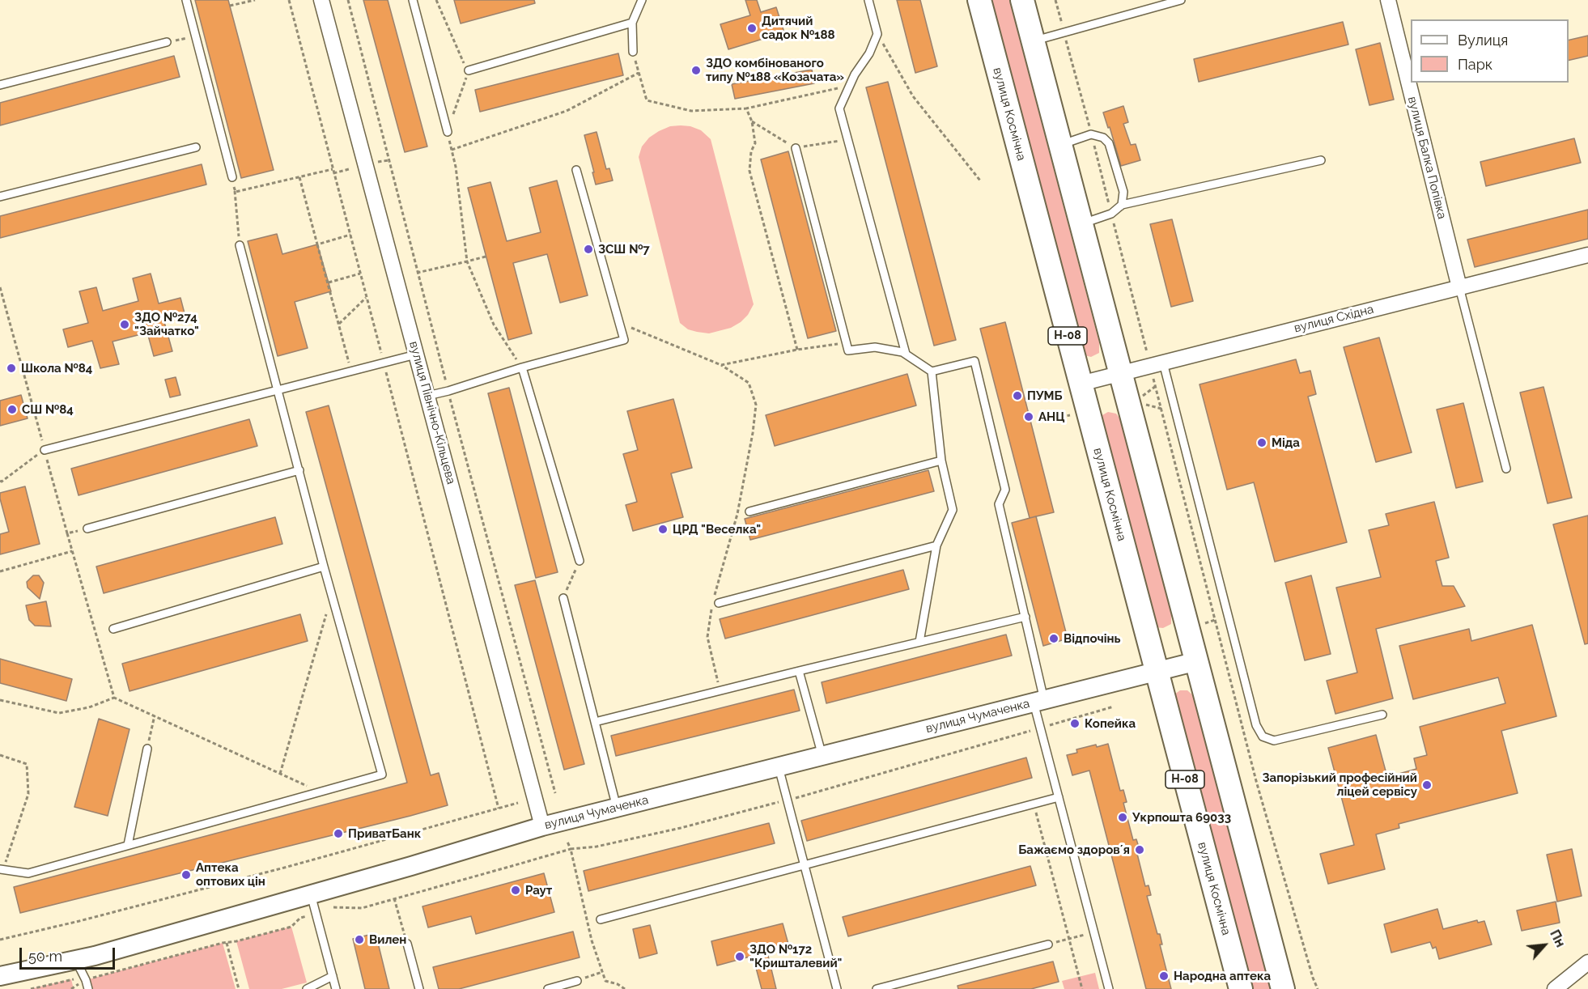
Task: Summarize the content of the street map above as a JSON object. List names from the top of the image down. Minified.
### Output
{"streets":{"main road":["вулиця Космічна","Н-08"],"street":["вулиця Балка Попівка","вулиця Східна","вулиця Північно-Кільцева","вулиця Чумаченка"]},"crossings":[["вулиця Космічна","вулиця Східна"],["вулиця Космічна","вулиця Чумаченка"],["вулиця Балка Попівка","вулиця Східна"],["вулиця Північно-Кільцева","вулиця Чумаченка"]],"places":["Дитячий садок №188","ЗДО комбінованого типу №188 «Козачата»","ЗСШ №7","ЗДО №274 \"Зайчатко\"","Школа №84","ПУМБ","СШ №84","АНЦ","Міда","ЦРД \"Веселка\"","Відпочінь","Копейка","Запорізький професійний ліцей сервісу","Укрпошта 69033","ПриватБанк","Бажаємо здоровʼя","Аптека оптових цін","Раут","Вилен","ЗДО №172 \"Кришталевий\"","Народна аптека"],"legend":["Вулиця","Парк"],"scale_bar":"50 m","north":"top right"}
